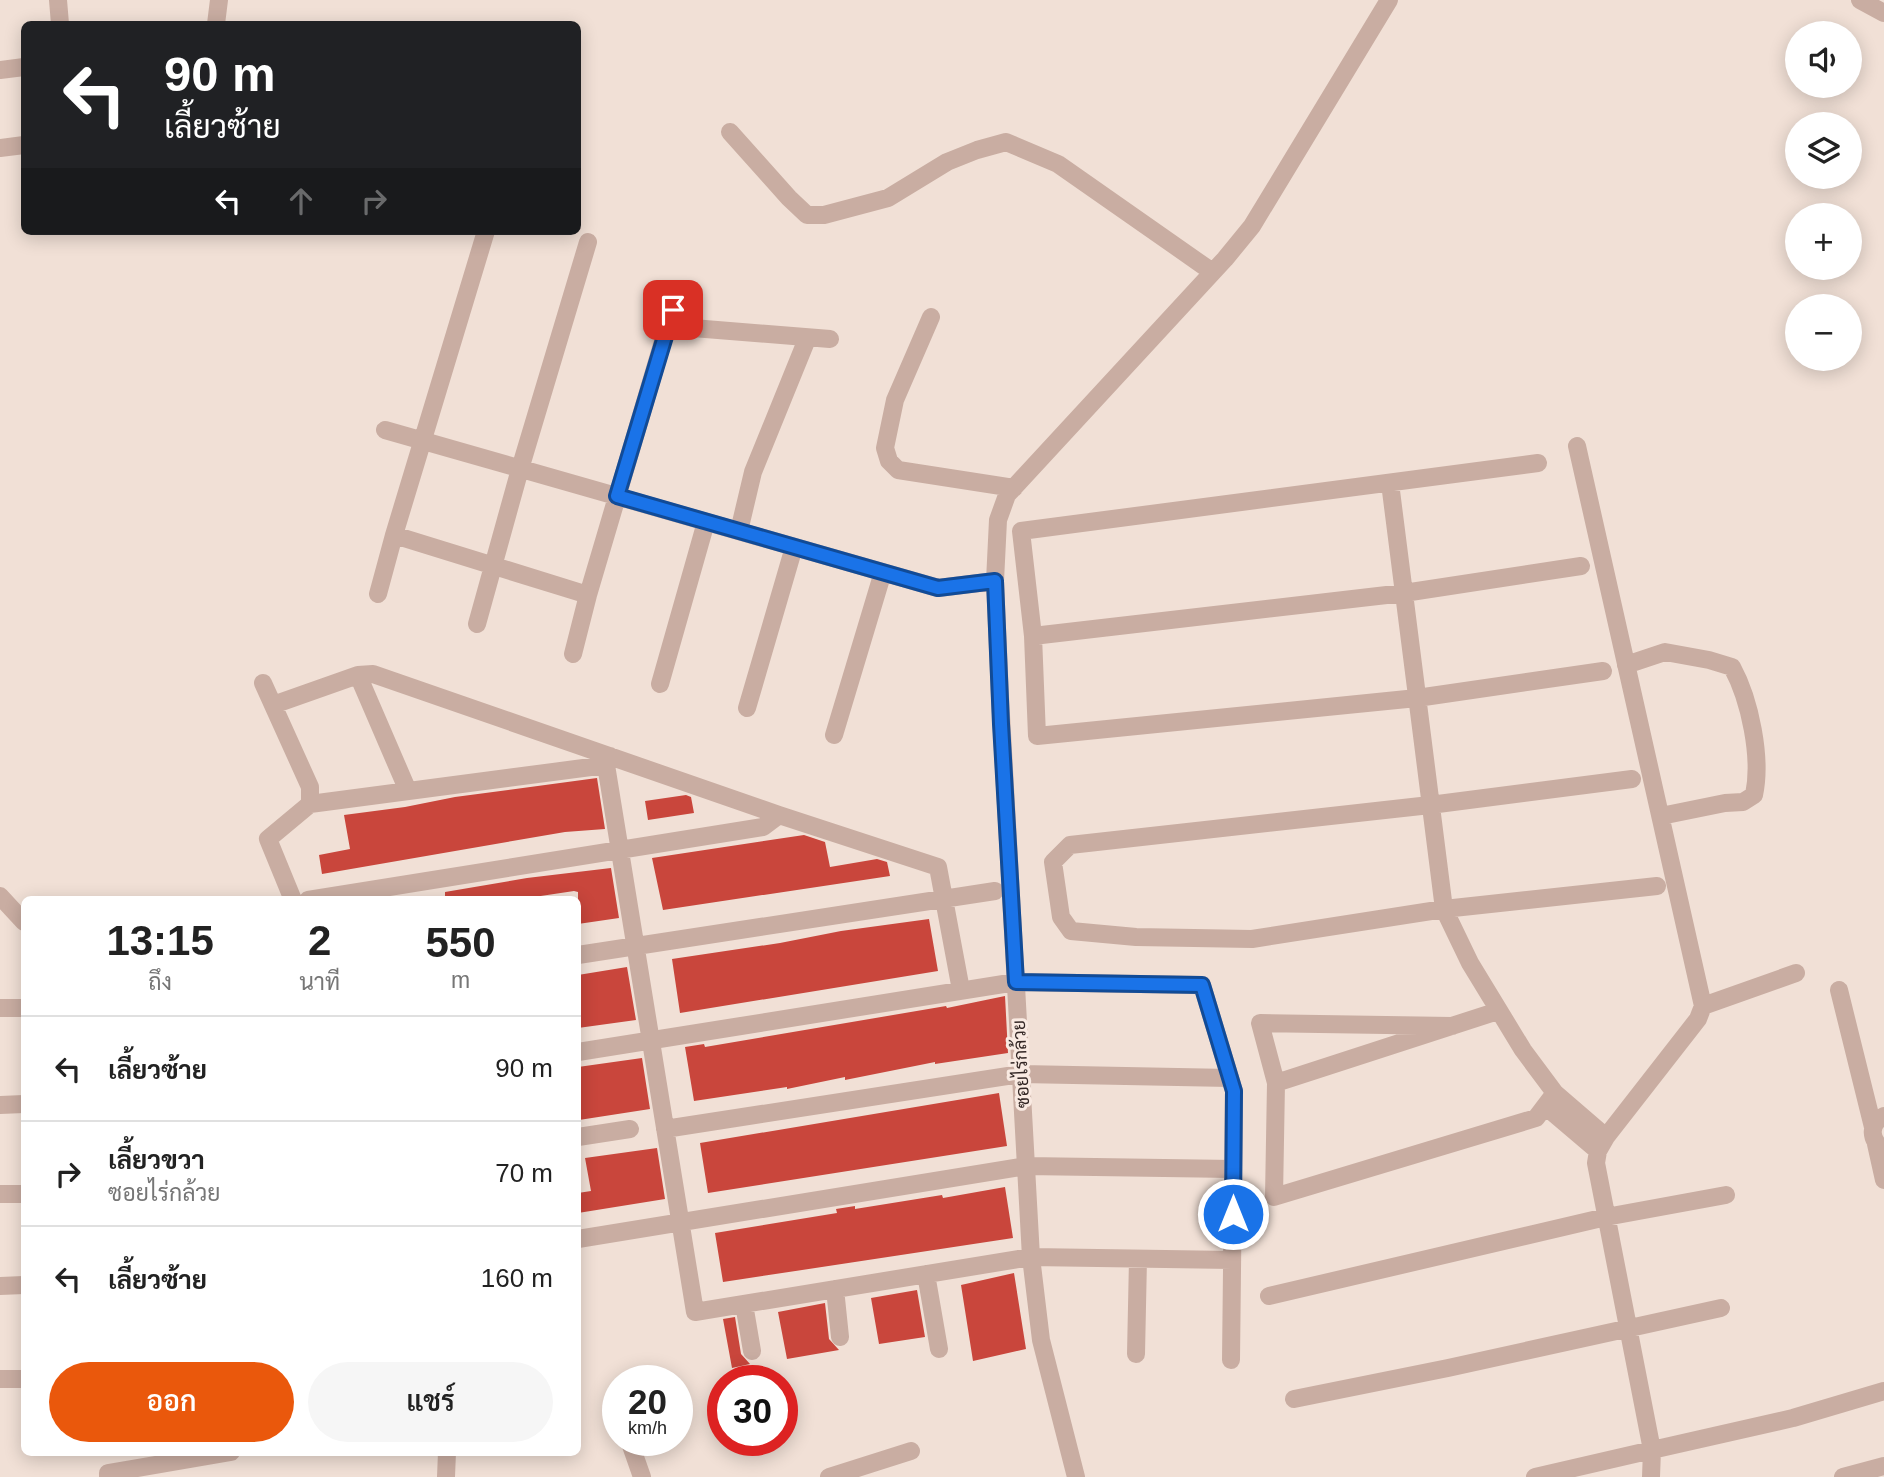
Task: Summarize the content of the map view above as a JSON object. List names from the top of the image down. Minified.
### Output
{"streets":{"street":["ซอยไร่กล้วย"]},"page":{"map_buttons":["+","−"],"turn":["90 m","เลี้ยวซ้าย"],"eta":["13:15","ถึง","2","นาที","550","m"],"list":[{"name":"เลี้ยวซ้าย","value":"90 m"},{"name":"เลี้ยวขวา","note":"ซอยไร่กล้วย","value":"70 m"},{"name":"เลี้ยวซ้าย","value":"160 m"}],"buttons":["ออก","แชร์"],"speed":"20 km/h","limit":"30"}}
